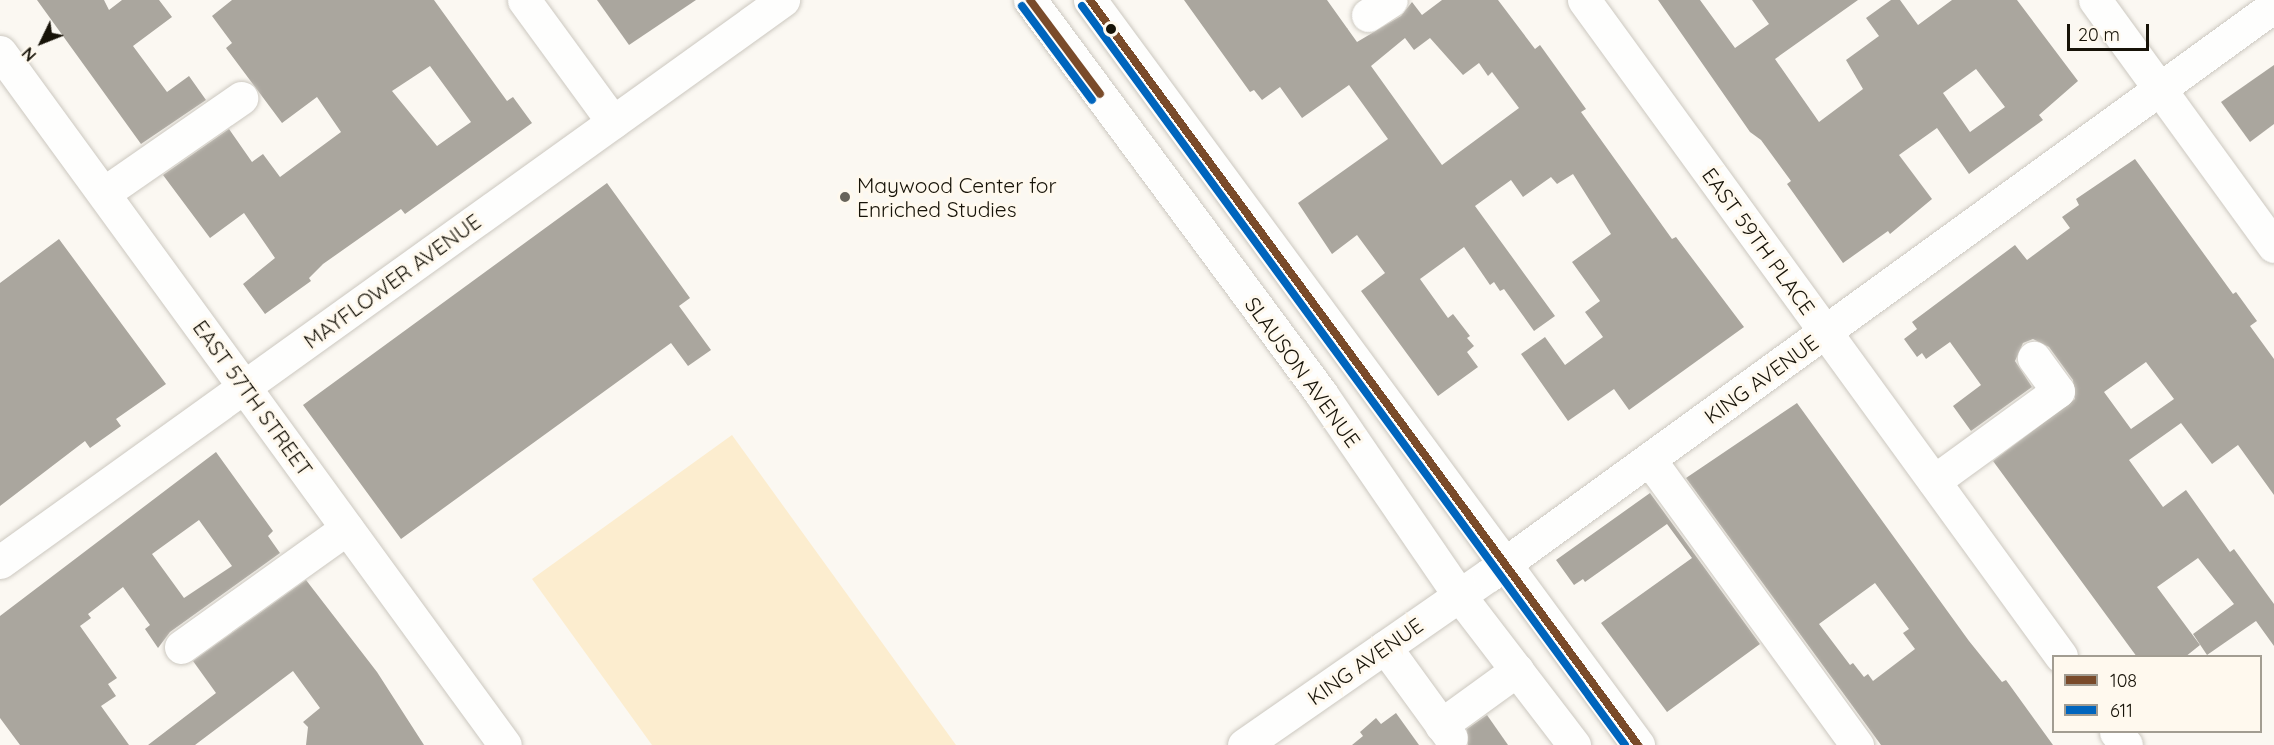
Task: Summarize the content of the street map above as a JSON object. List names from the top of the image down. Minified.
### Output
{"streets":{"street":["EAST 59TH PLACE","MAYFLOWER AVENUE","SLAUSON AVENUE","KING AVENUE","EAST 57TH STREET"]},"crossings":[["EAST 59TH PLACE","KING AVENUE"],["MAYFLOWER AVENUE","EAST 57TH STREET"],["SLAUSON AVENUE","KING AVENUE"]],"places":["Maywood Center for Enriched Studies"],"lines":["transit line 108","transit line 611"],"legend":["108","611"],"scale_bar":"20 m","north":"bottom left"}
